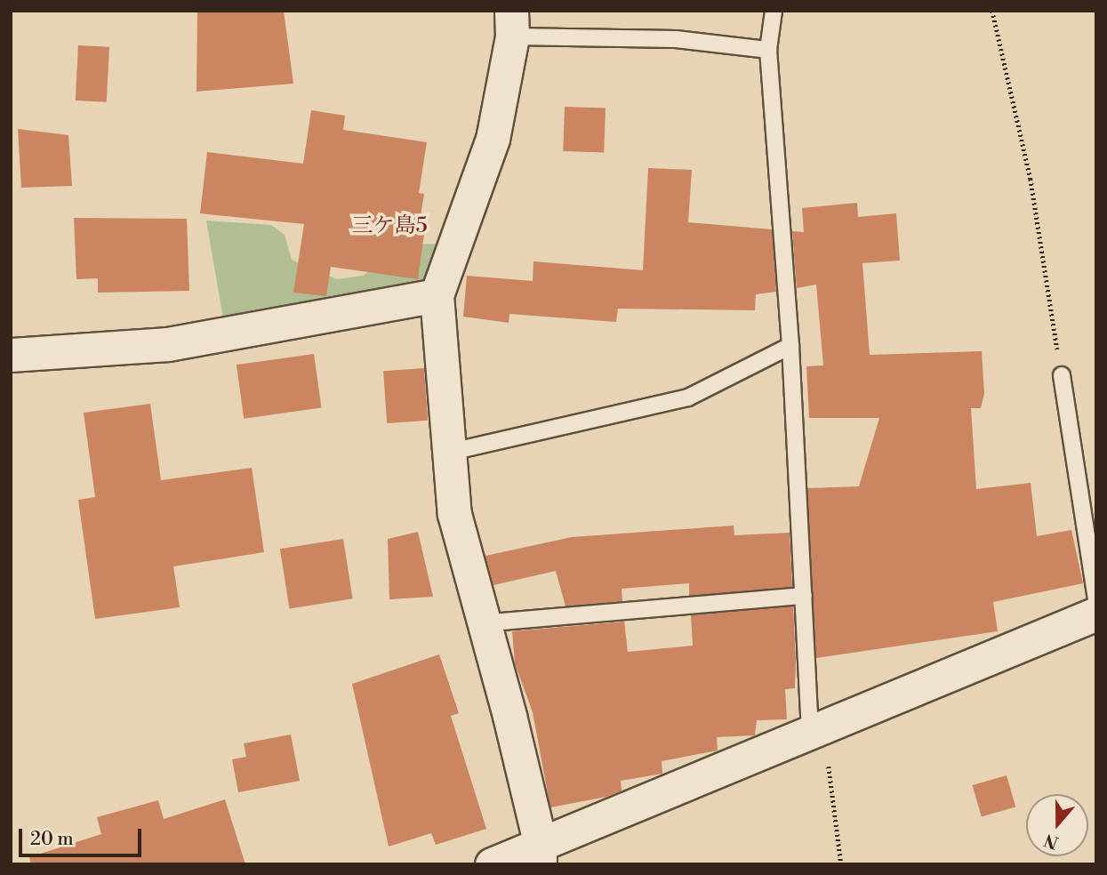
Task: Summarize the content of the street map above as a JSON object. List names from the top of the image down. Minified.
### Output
{"districts":["三ケ島5"],"scale_bar":"20 m","north":"bottom"}
